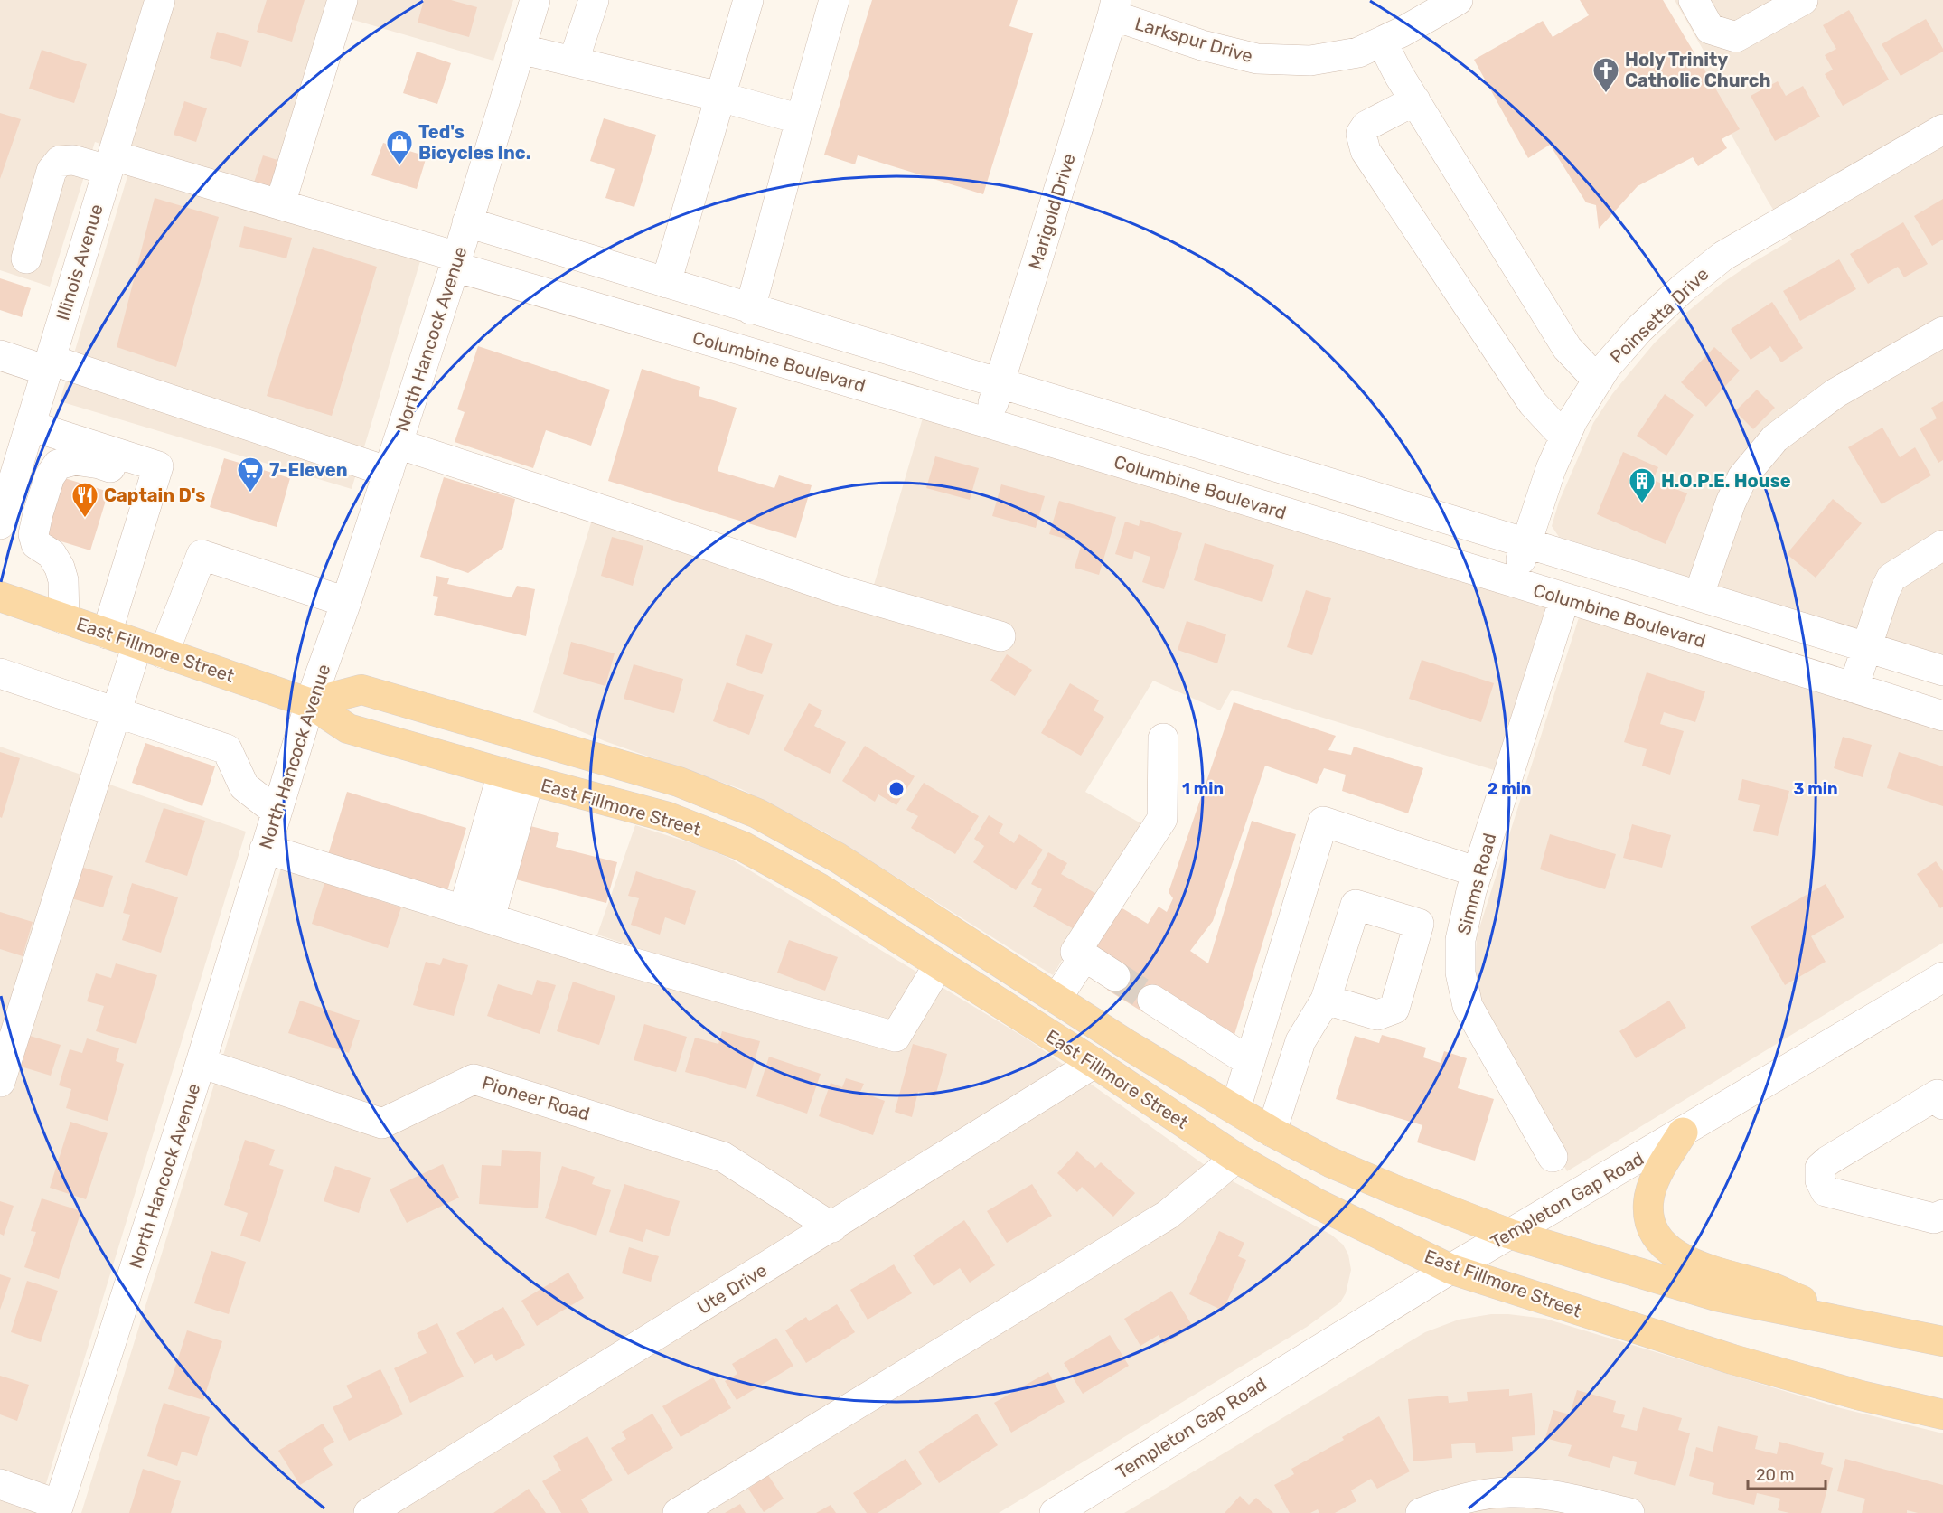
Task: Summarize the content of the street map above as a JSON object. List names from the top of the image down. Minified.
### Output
{"streets":{"main road":["East Fillmore Street"],"street":["Larkspur Drive","Marigold Drive","Illinois Avenue","Poinsetta Drive","North Hancock Avenue","Columbine Boulevard","Simms Road","Pioneer Road","Templeton Gap Road","Ute Drive"]},"crossings":[["Larkspur Drive","Marigold Drive"],["Marigold Drive","Columbine Boulevard"],["Illinois Avenue","Columbine Boulevard"],["Poinsetta Drive","Columbine Boulevard"],["North Hancock Avenue","Columbine Boulevard"],["North Hancock Avenue","East Fillmore Street"],["North Hancock Avenue","Pioneer Road"],["Columbine Boulevard","Simms Road"],["East Fillmore Street","Templeton Gap Road"],["East Fillmore Street","Ute Drive"],["Pioneer Road","Ute Drive"]],"places":{"church":["Holy Trinity Catholic Church"],"shop":["Ted's Bicycles Inc."],"supermarket":["7-Eleven"],"building":["H.O.P.E. House"],"restaurant":["Captain D's"]},"scale_bar":"20 m","rings":["1 min","2 min","3 min"]}
